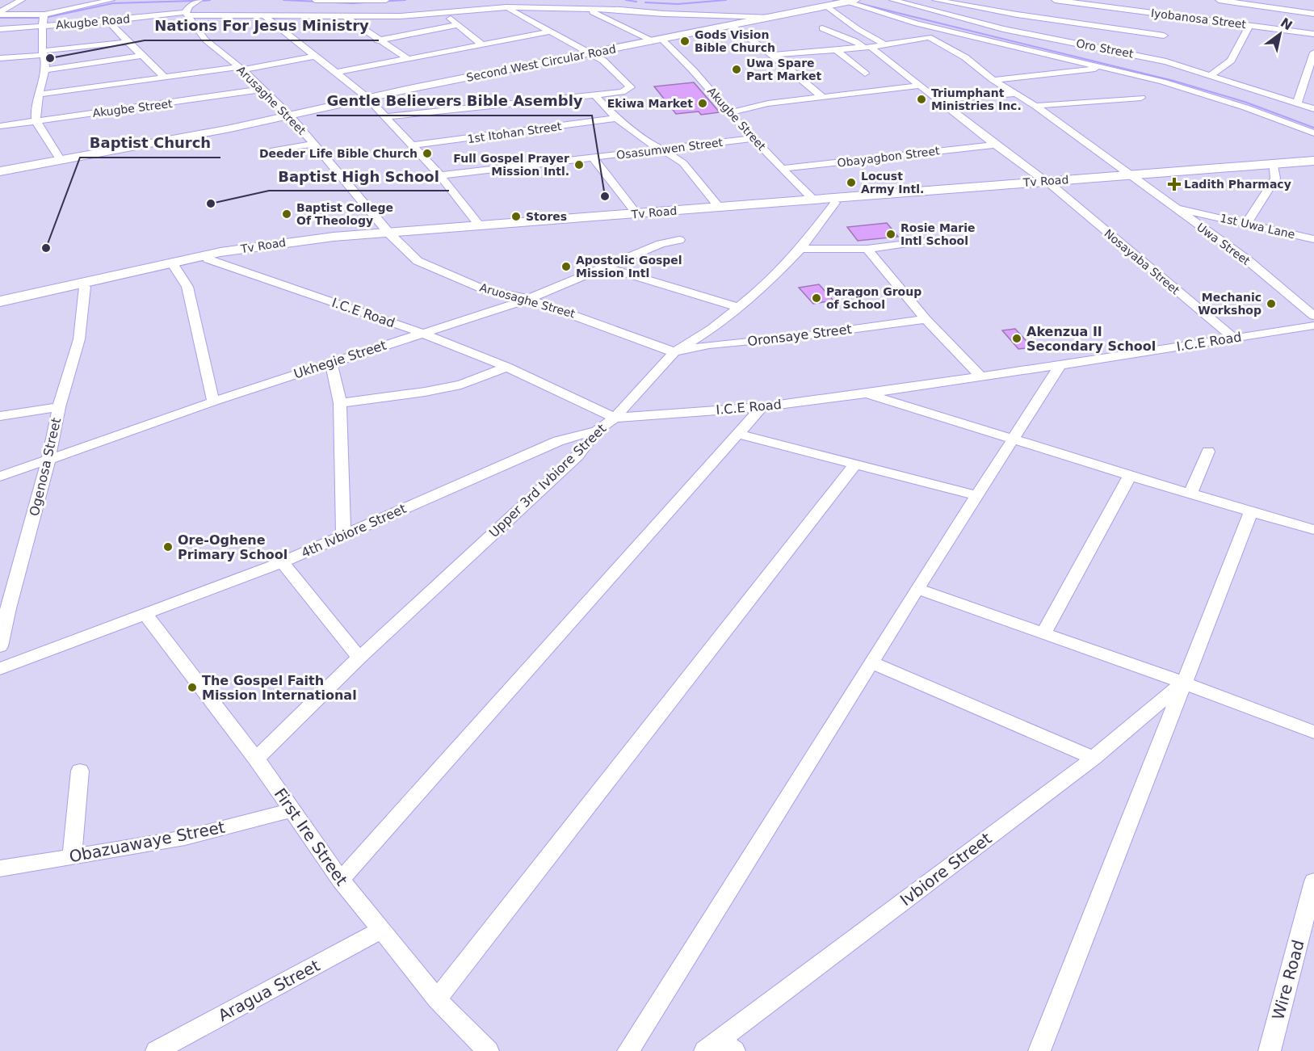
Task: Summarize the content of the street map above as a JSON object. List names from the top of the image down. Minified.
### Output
{"streets":{"street":["Iyobanosa Street","Akugbe Road","Oro Street","Second West Circular Road","Arusaghe Street","Akugbe Street","1st Itohan Street","Osasumwen Street","Obayagbon Street","Tv Road","1st Uwa Lane","Uwa Street","Nosayaba Street","Aruosaghe Street","I.C.E Road","Oronsaye Street","Ukhegie Street","Ogenosa Street","Upper 3rd Ivbiore Street","4th Ivbiore Street","First Ire Street","Obazuawaye Street","Ivbiore Street","Wire Road","Aragua Street"]},"crossings":[["Akugbe Road","Arusaghe Street"],["Akugbe Road","Akugbe Street"],["Second West Circular Road","Arusaghe Street"],["Second West Circular Road","Akugbe Street"],["Arusaghe Street","Akugbe Street"],["Arusaghe Street","Tv Road"],["Arusaghe Street","Aruosaghe Street"],["Akugbe Street","Osasumwen Street"],["Akugbe Street","Obayagbon Street"],["Akugbe Street","Tv Road"],["Obayagbon Street","Nosayaba Street"],["Tv Road","Uwa Street"],["Tv Road","Nosayaba Street"],["Tv Road","Aruosaghe Street"],["Tv Road","I.C.E Road"],["Tv Road","Ogenosa Street"],["Tv Road","Upper 3rd Ivbiore Street"],["1st Uwa Lane","Uwa Street"],["Uwa Street","Nosayaba Street"],["Nosayaba Street","I.C.E Road"],["Aruosaghe Street","Oronsaye Street"],["Aruosaghe Street","Ukhegie Street"],["Aruosaghe Street","Upper 3rd Ivbiore Street"],["I.C.E Road","Ukhegie Street"],["I.C.E Road","Upper 3rd Ivbiore Street"],["Oronsaye Street","Upper 3rd Ivbiore Street"],["Ukhegie Street","Ogenosa Street"],["Upper 3rd Ivbiore Street","4th Ivbiore Street"],["Upper 3rd Ivbiore Street","First Ire Street"],["4th Ivbiore Street","First Ire Street"],["First Ire Street","Obazuawaye Street"],["First Ire Street","Aragua Street"]],"places":{"other":["Gods Vision Bible Church","Nations For Jesus Ministry","Uwa Spare Part Market","Triumphant Ministries Inc.","Ekiwa Market","Deeder Life Bible Church","Full Gospel Prayer Mission Intl.","Locust Army Intl.","Gentle Believers Bible Asembly","Baptist High School","Baptist College Of Theology","Stores","Rosie Marie Intl School","Baptist Church","Apostolic Gospel Mission Intl","Paragon Group of School","Mechanic Workshop","Akenzua II Secondary School","Ore-Oghene Primary School","The Gospel Faith Mission International"],"health":["Ladith Pharmacy"]},"north":"top right"}
